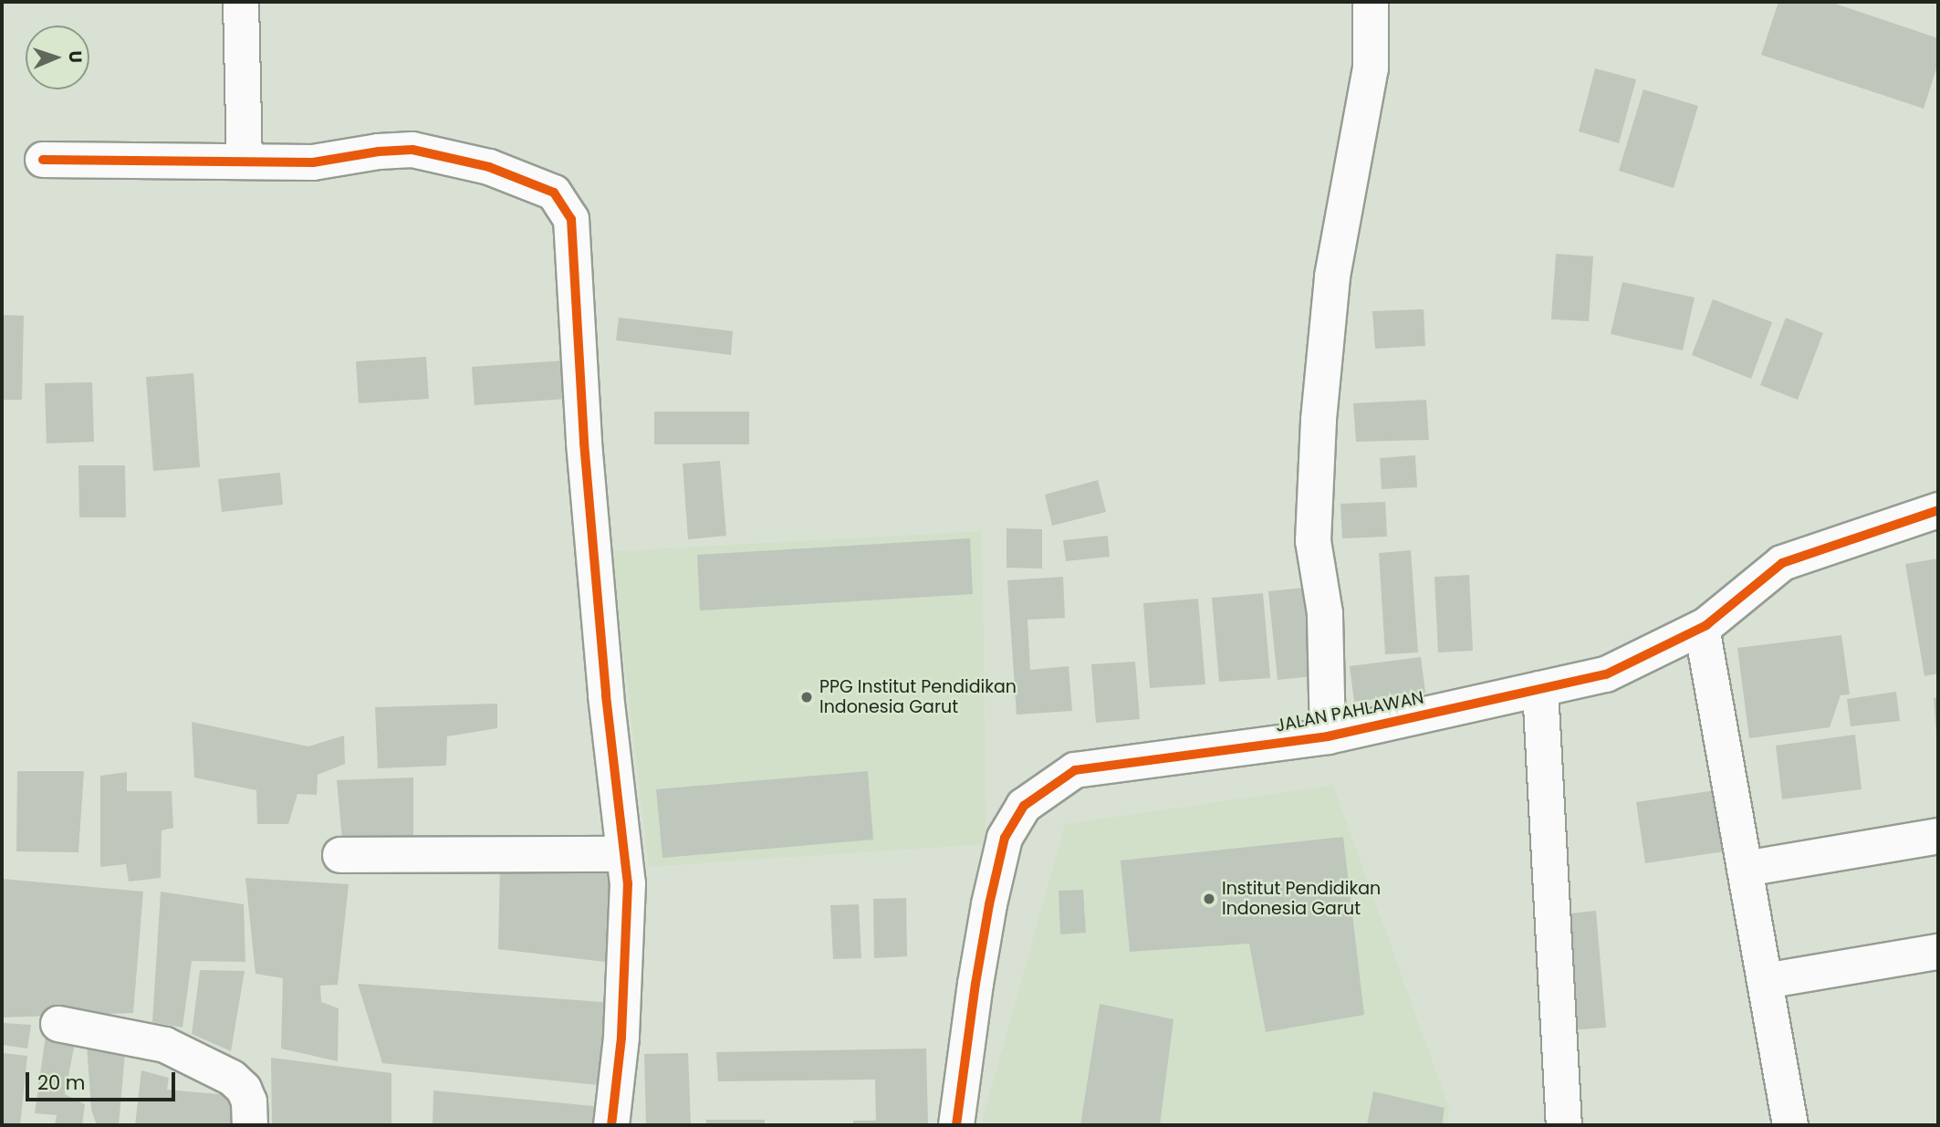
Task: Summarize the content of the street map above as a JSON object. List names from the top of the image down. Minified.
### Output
{"streets":{"street":["JALAN PAHLAWAN"]},"places":["PPG Institut Pendidikan Indonesia Garut","Institut Pendidikan Indonesia Garut"],"scale_bar":"20 m","north":"right"}
